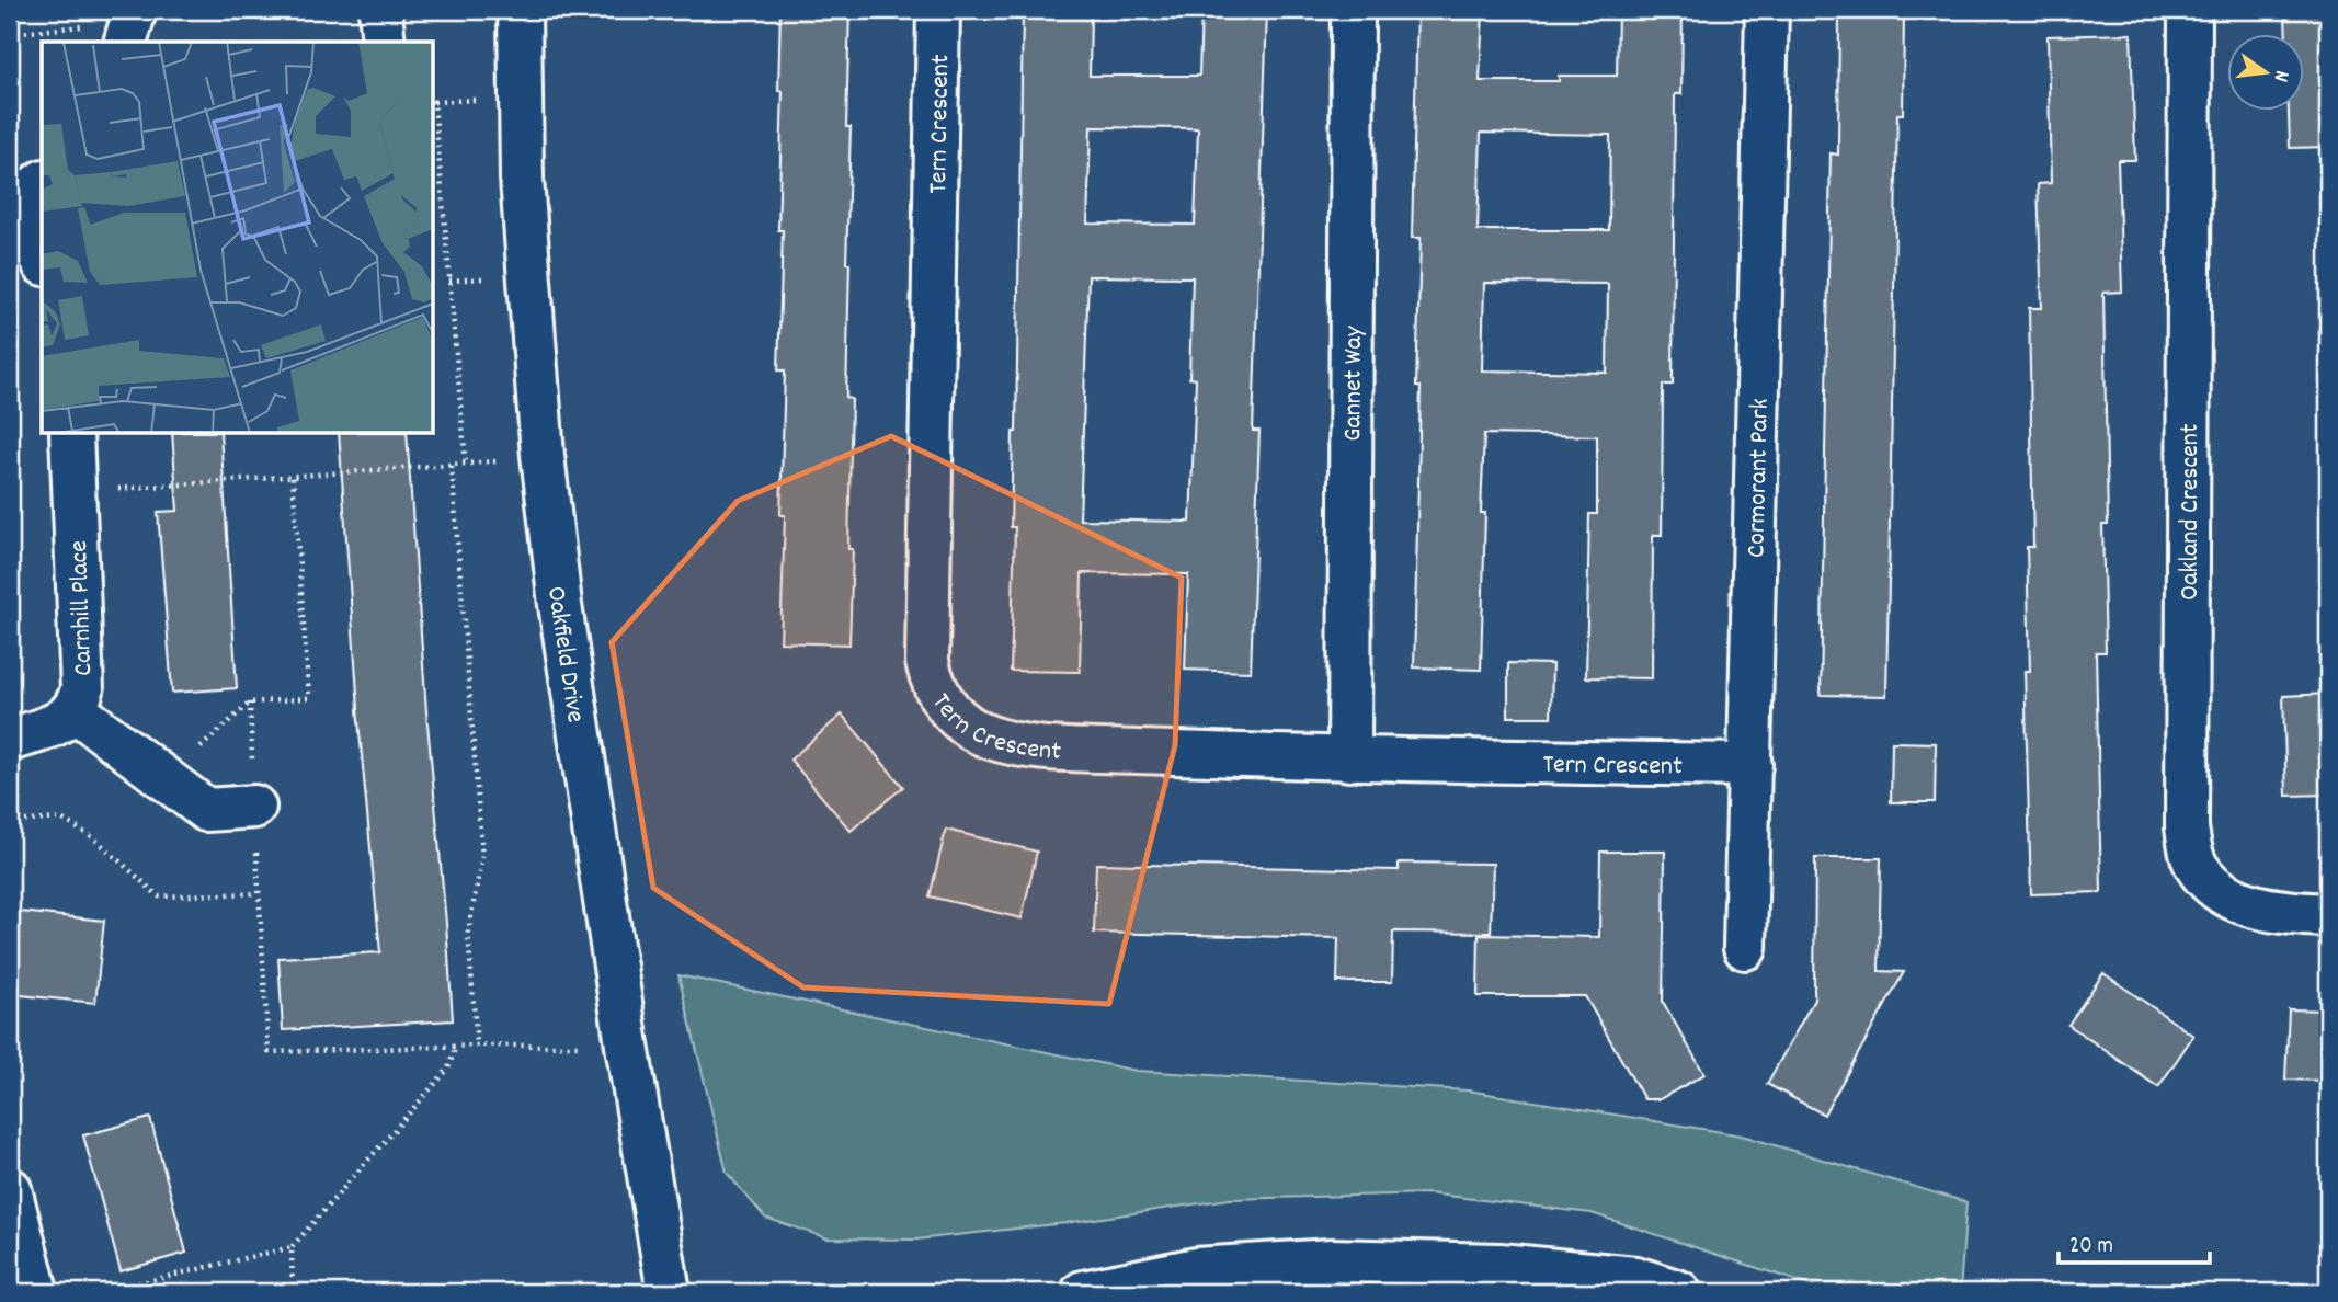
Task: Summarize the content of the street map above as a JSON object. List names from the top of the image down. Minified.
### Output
{"streets":{"street":["Tern Crescent","Gannet Way","Cormorant Park","Oakland Crescent","Carnhill Place","Oakfield Drive"]},"crossings":[["Tern Crescent","Gannet Way"],["Tern Crescent","Cormorant Park"]],"scale_bar":"20 m","north":"right"}
